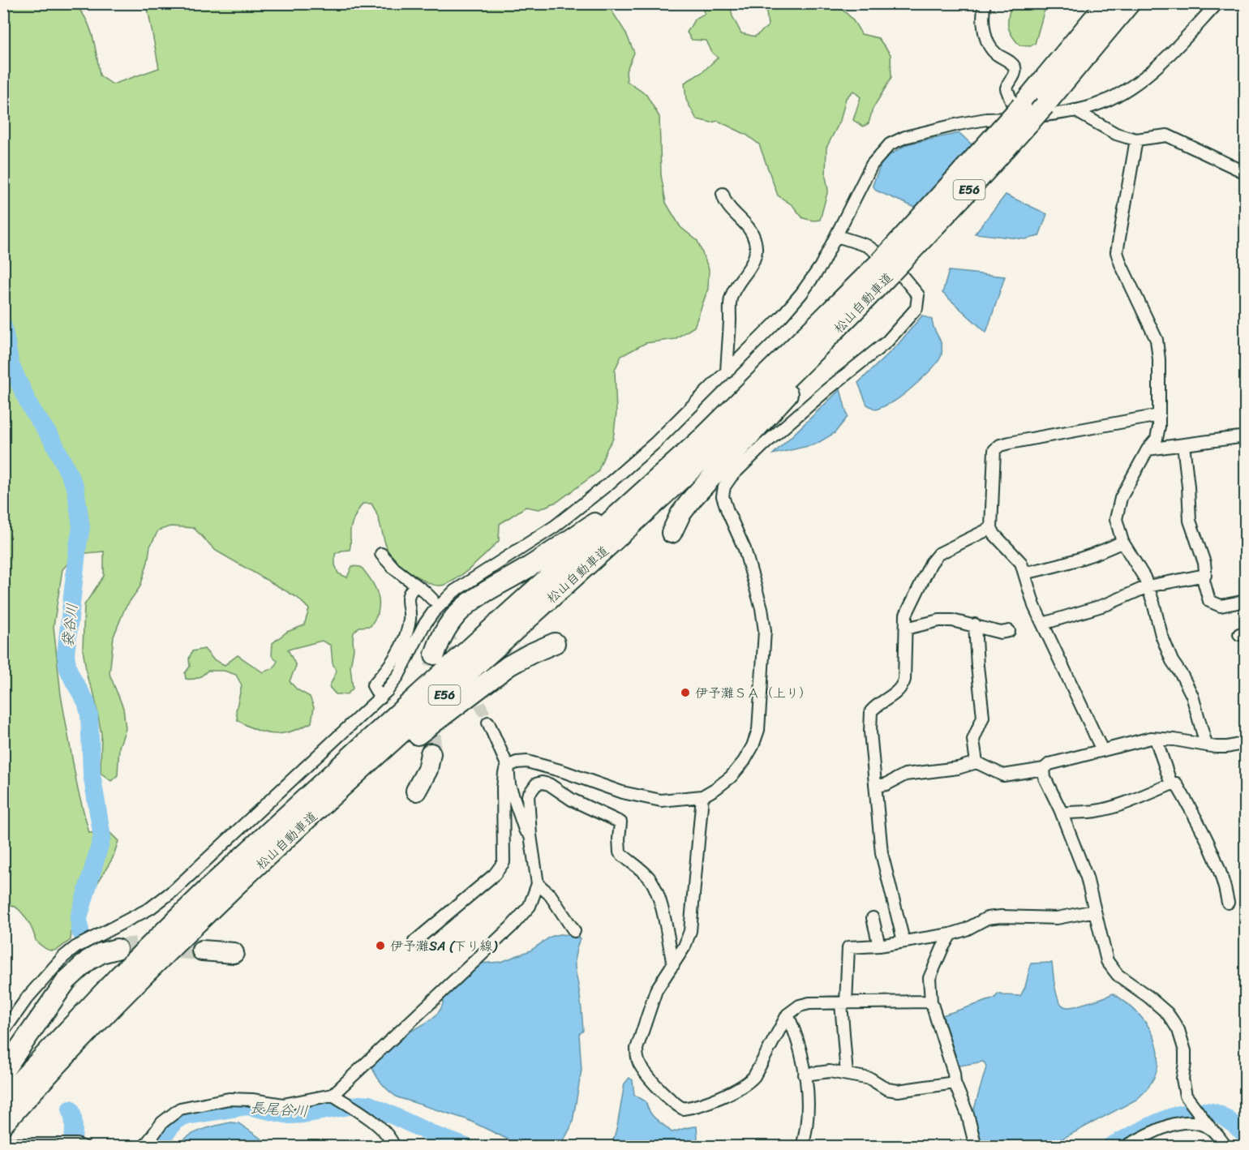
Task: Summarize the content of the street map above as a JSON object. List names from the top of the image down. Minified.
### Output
{"streets":{"highway":["E56","松山自動車道"]},"water":["袋谷川","長尾谷川"],"places":["伊予灘ＳＡ（上り）","伊予灘SA (下り線)"]}
